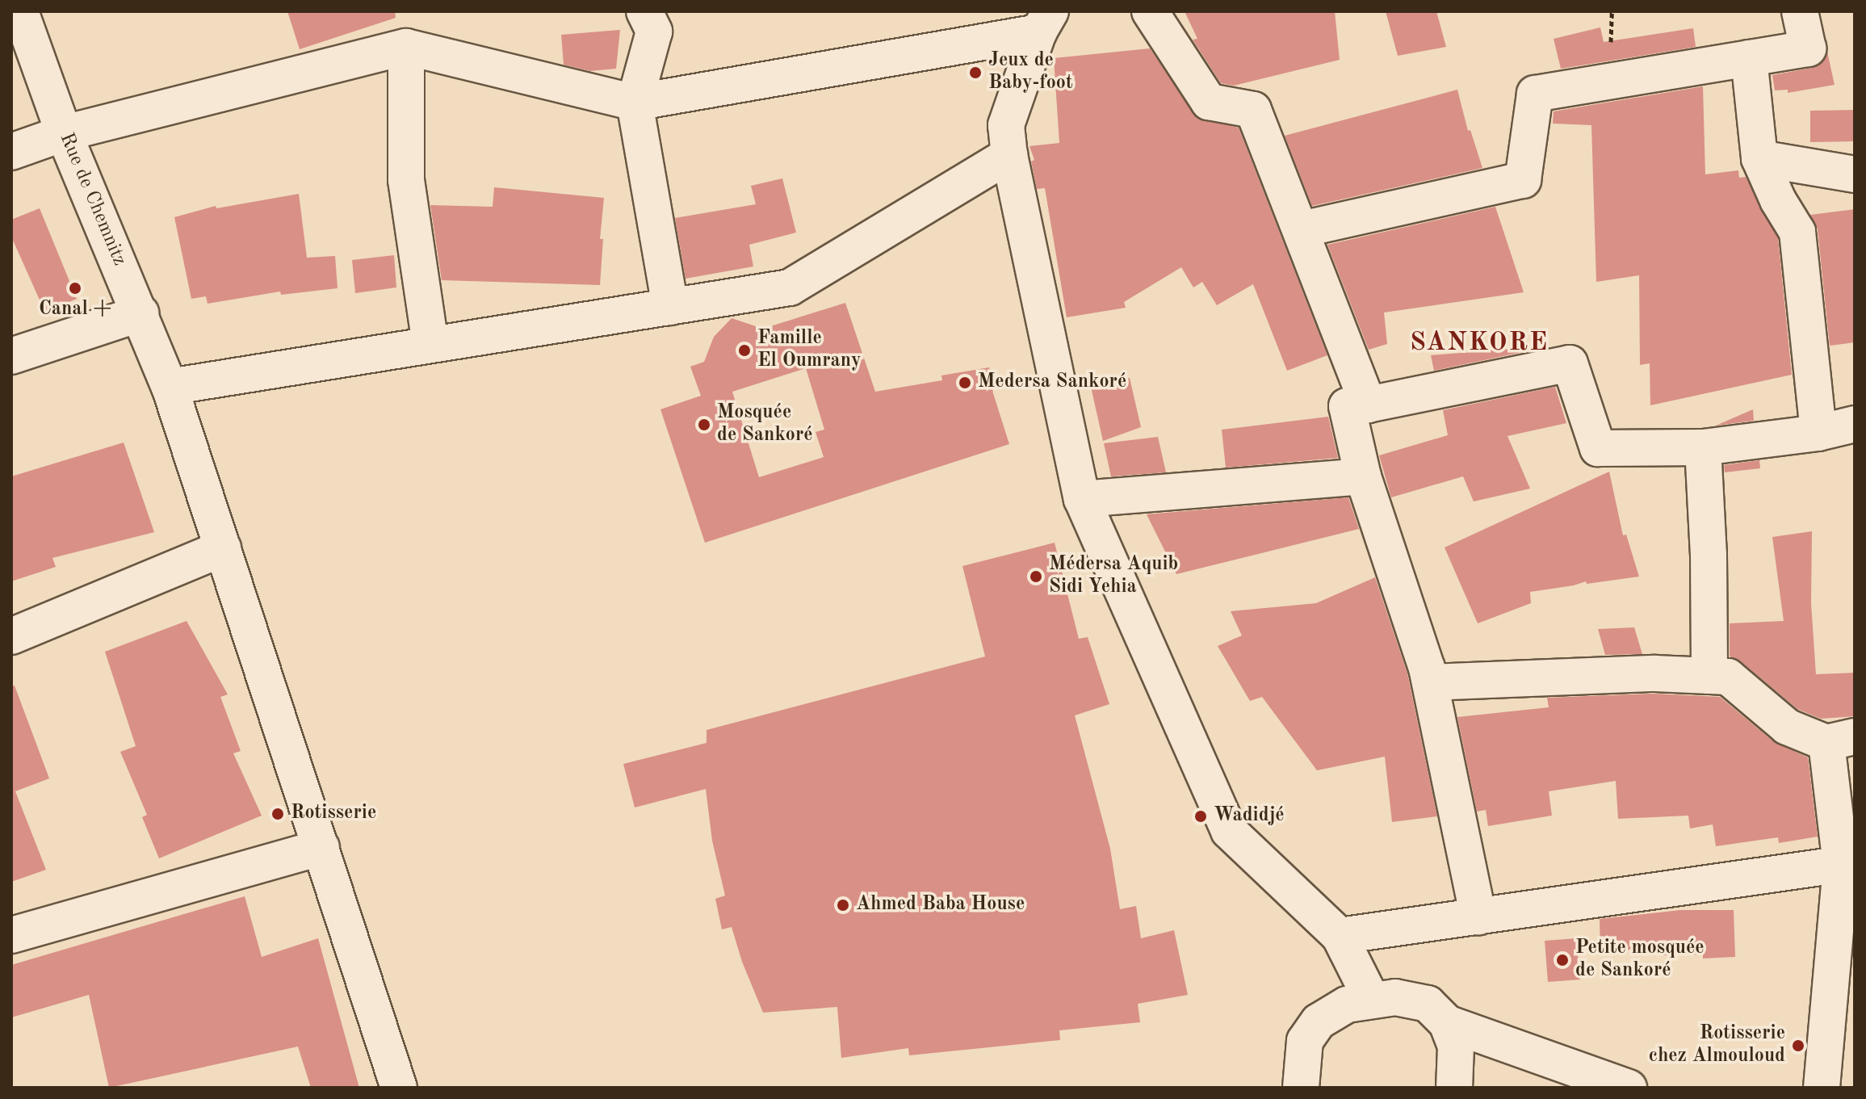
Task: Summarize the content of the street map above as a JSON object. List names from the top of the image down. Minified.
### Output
{"streets":{"street":["Rue de Chemnitz"]},"districts":["SANKORE"],"places":["Jeux de Baby-foot","Canal +","Famille El Oumrany","Medersa Sankoré","Mosquée de Sankoré","Médersa Aquib Sidi Yehia","Rotisserie","Wadidjé","Ahmed Baba House","Petite mosquée de Sankoré","Rotisserie chez Almouloud"]}
